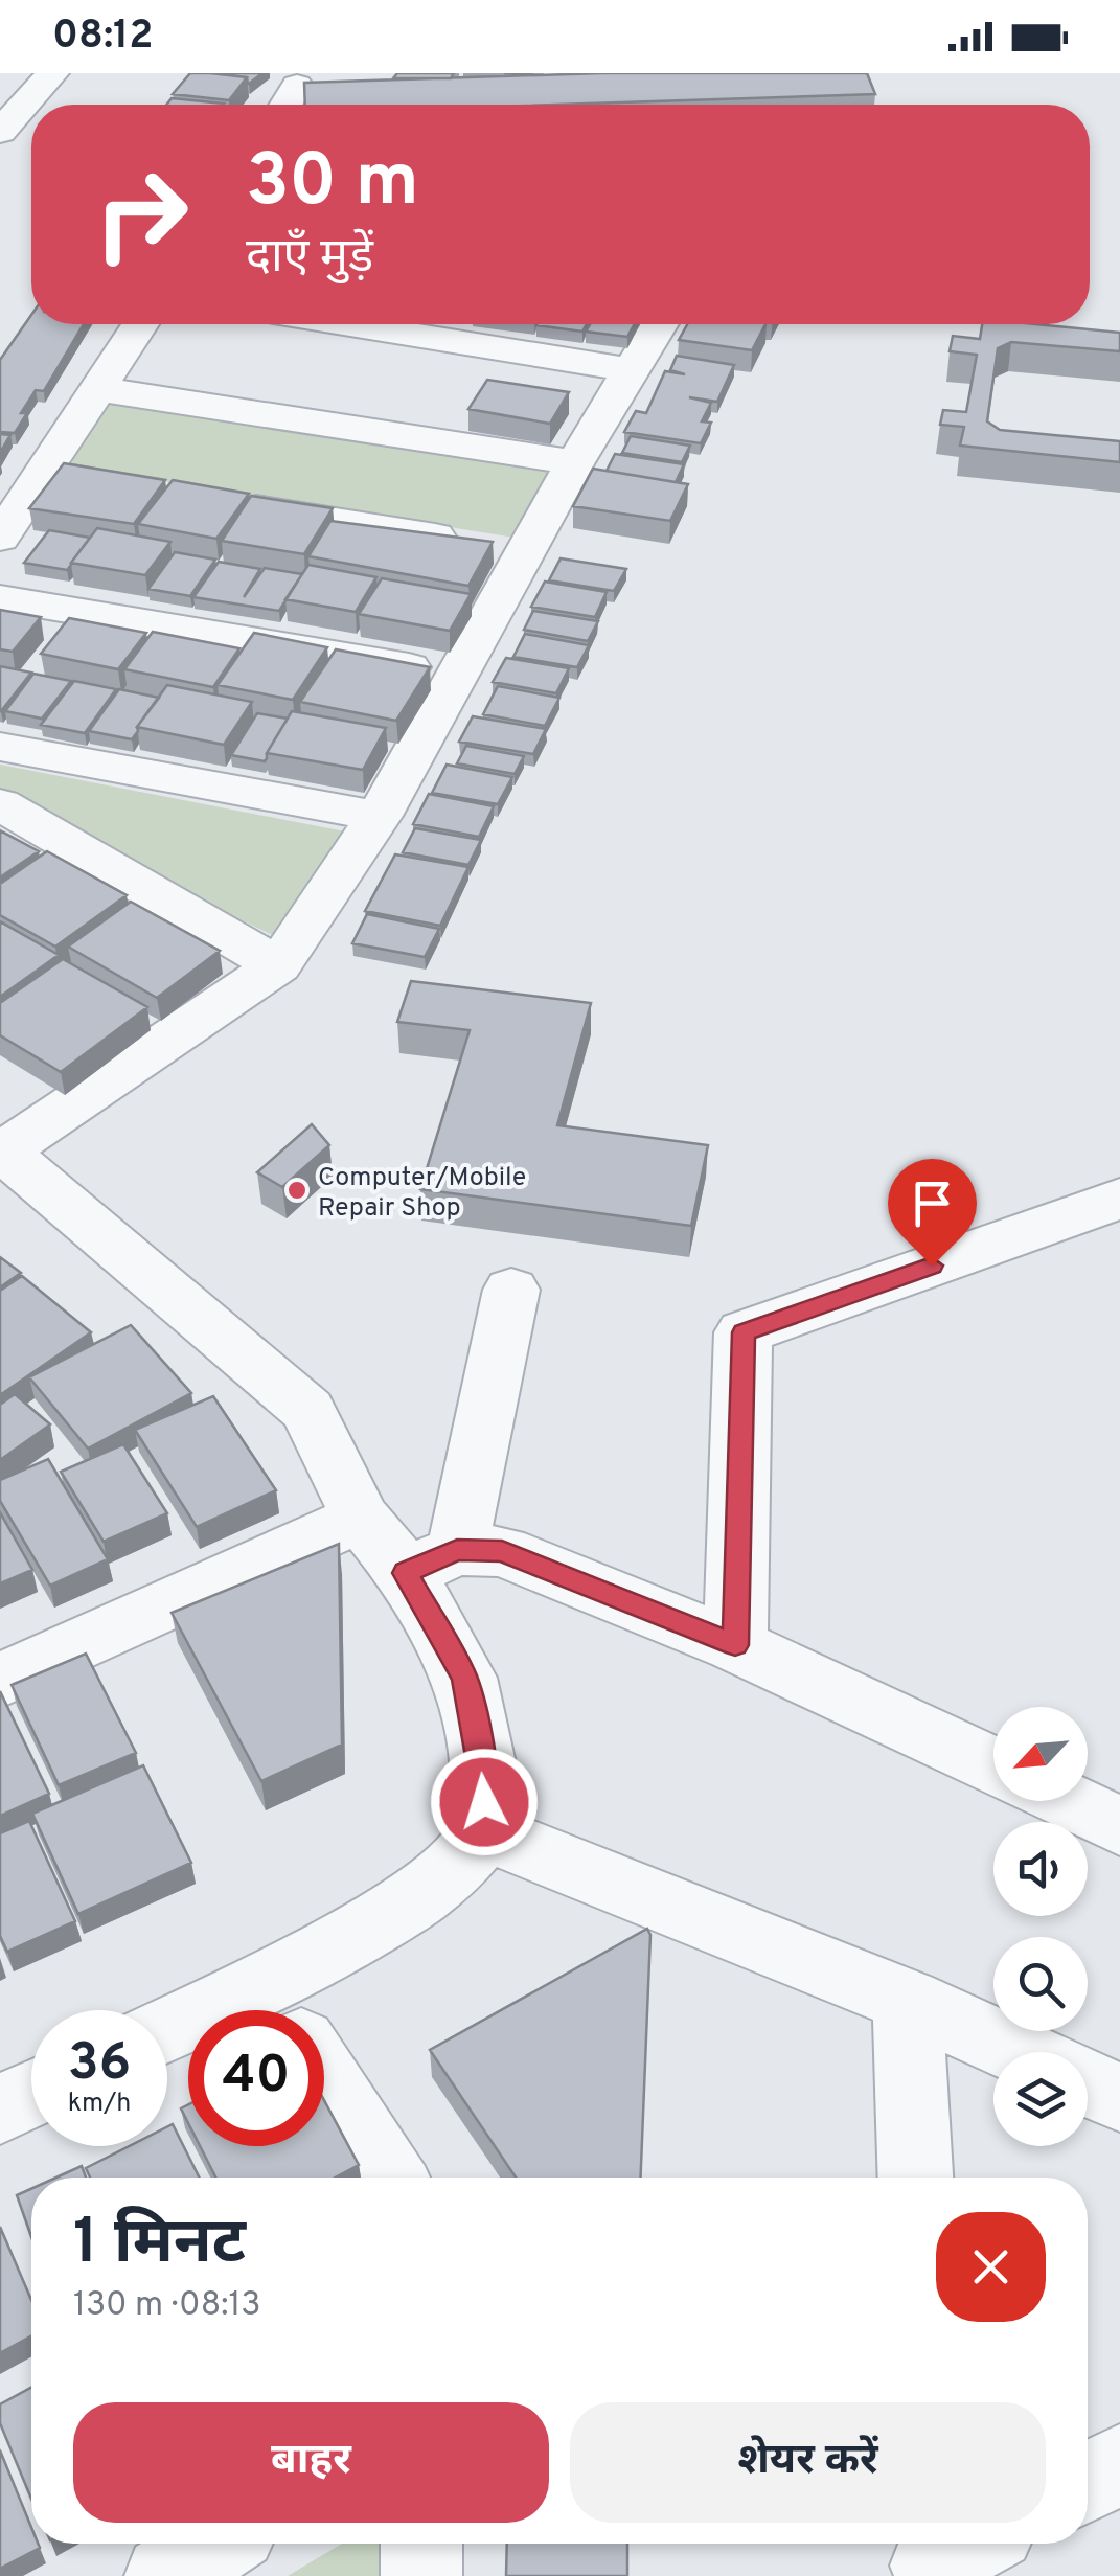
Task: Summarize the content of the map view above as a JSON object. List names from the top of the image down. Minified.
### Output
{"places":["Computer/Mobile Repair Shop"],"north":"bottom left","page":{"status":"08:12","turn":["30 m","दाएँ मुड़ें"],"speed":"36 km/h","limit":"40","heading":["1 मिनट","130 m · 08:13"],"buttons":["बाहर","शेयर करें"]}}
